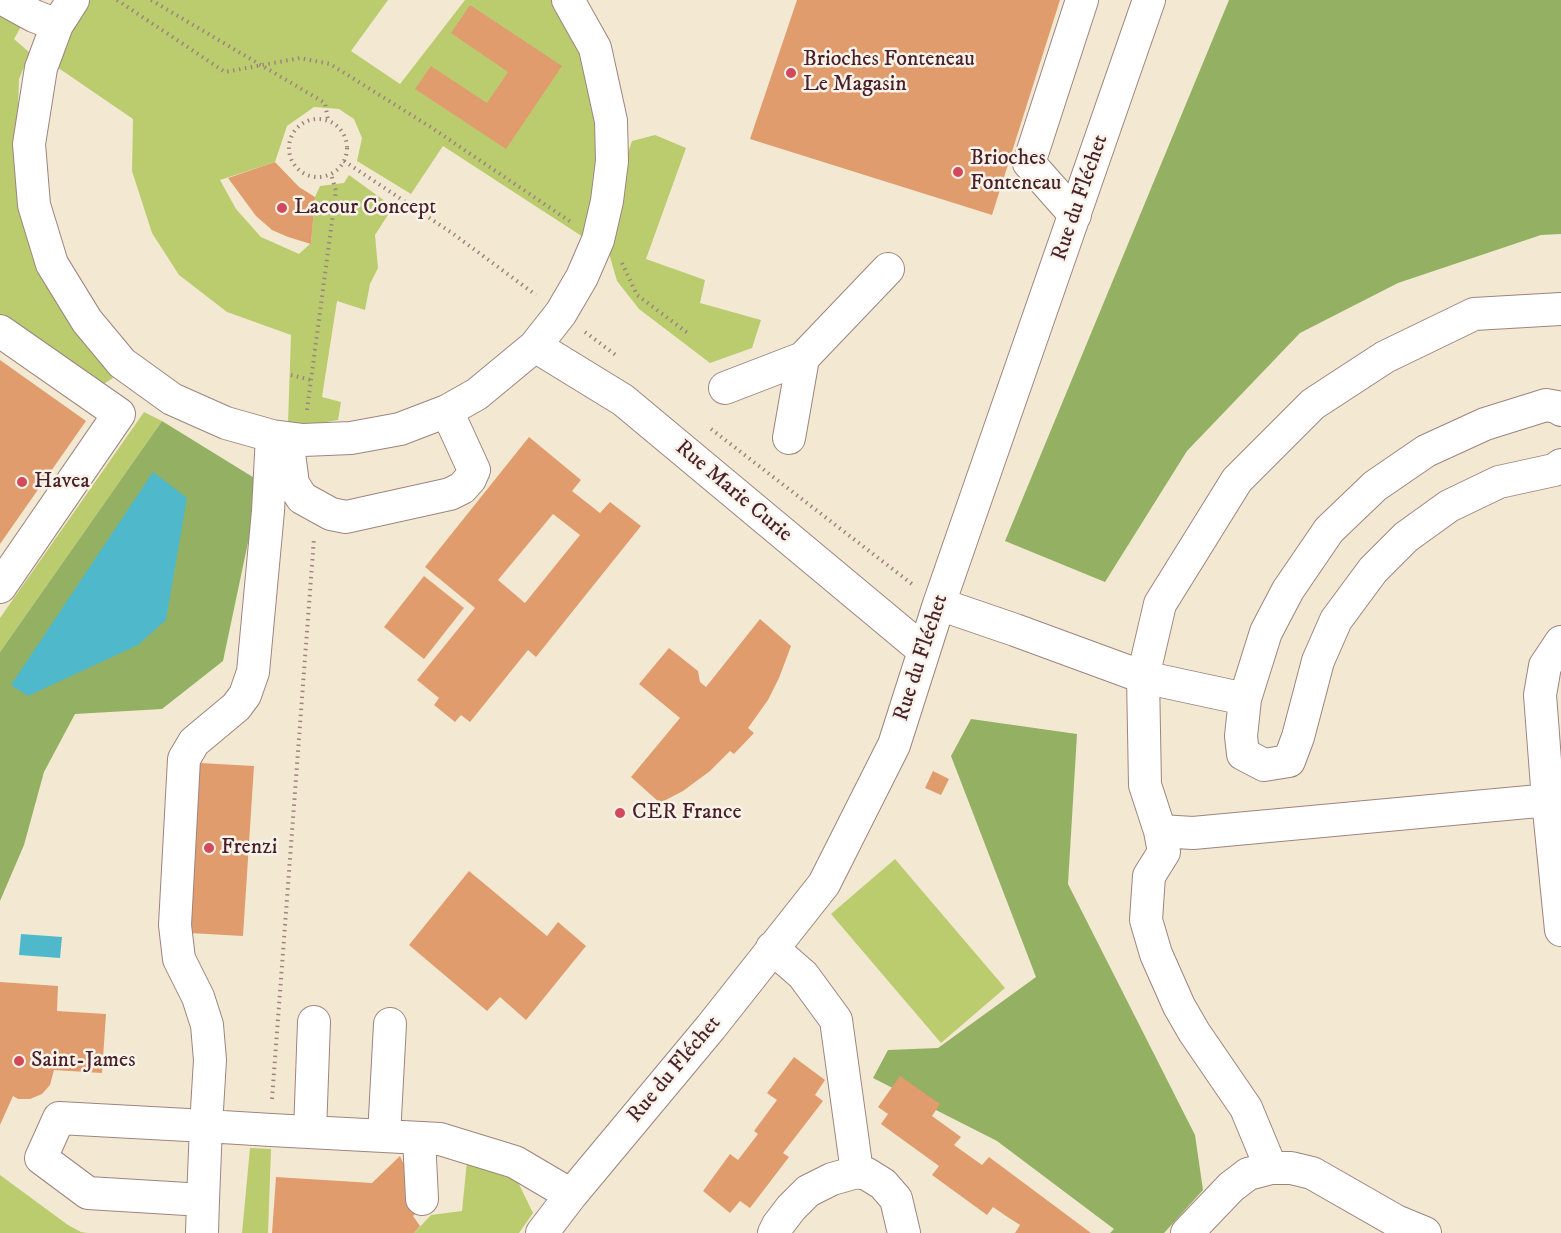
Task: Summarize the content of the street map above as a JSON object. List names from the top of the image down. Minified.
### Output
{"streets":{"street":["Rue du Fléchet","Rue Marie Curie"]},"crossings":[["Rue du Fléchet","Rue Marie Curie"]],"places":["Brioches Fonteneau Le Magasin","Brioches Fonteneau","Lacour Concept","Havea","CER France","Frenzi","Saint-James"]}
